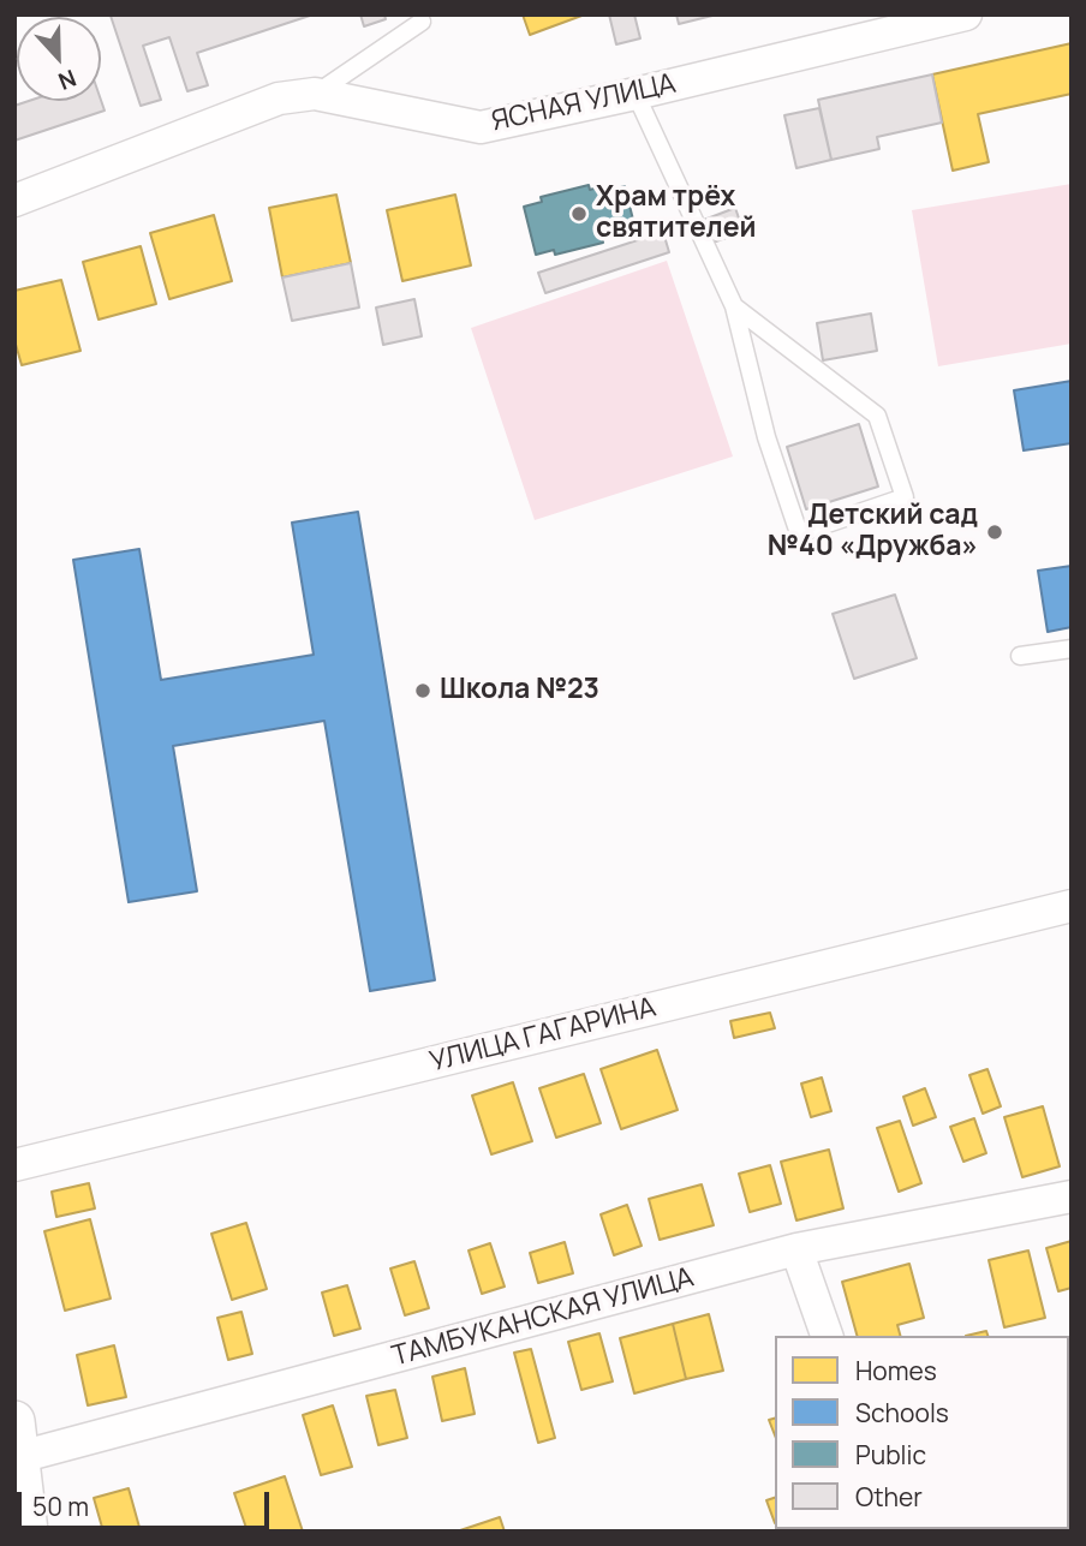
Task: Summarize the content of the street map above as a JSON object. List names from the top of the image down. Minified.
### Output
{"streets":{"street":["ЯСНАЯ УЛИЦА","УЛИЦА ГАГАРИНА","ТАМБУКАНСКАЯ УЛИЦА"]},"places":["Храм трёх святителей","Детский сад №40 «Дружба»","Школа №23"],"legend":["Homes","Schools","Public","Other"],"scale_bar":"50 m","north":"bottom"}
